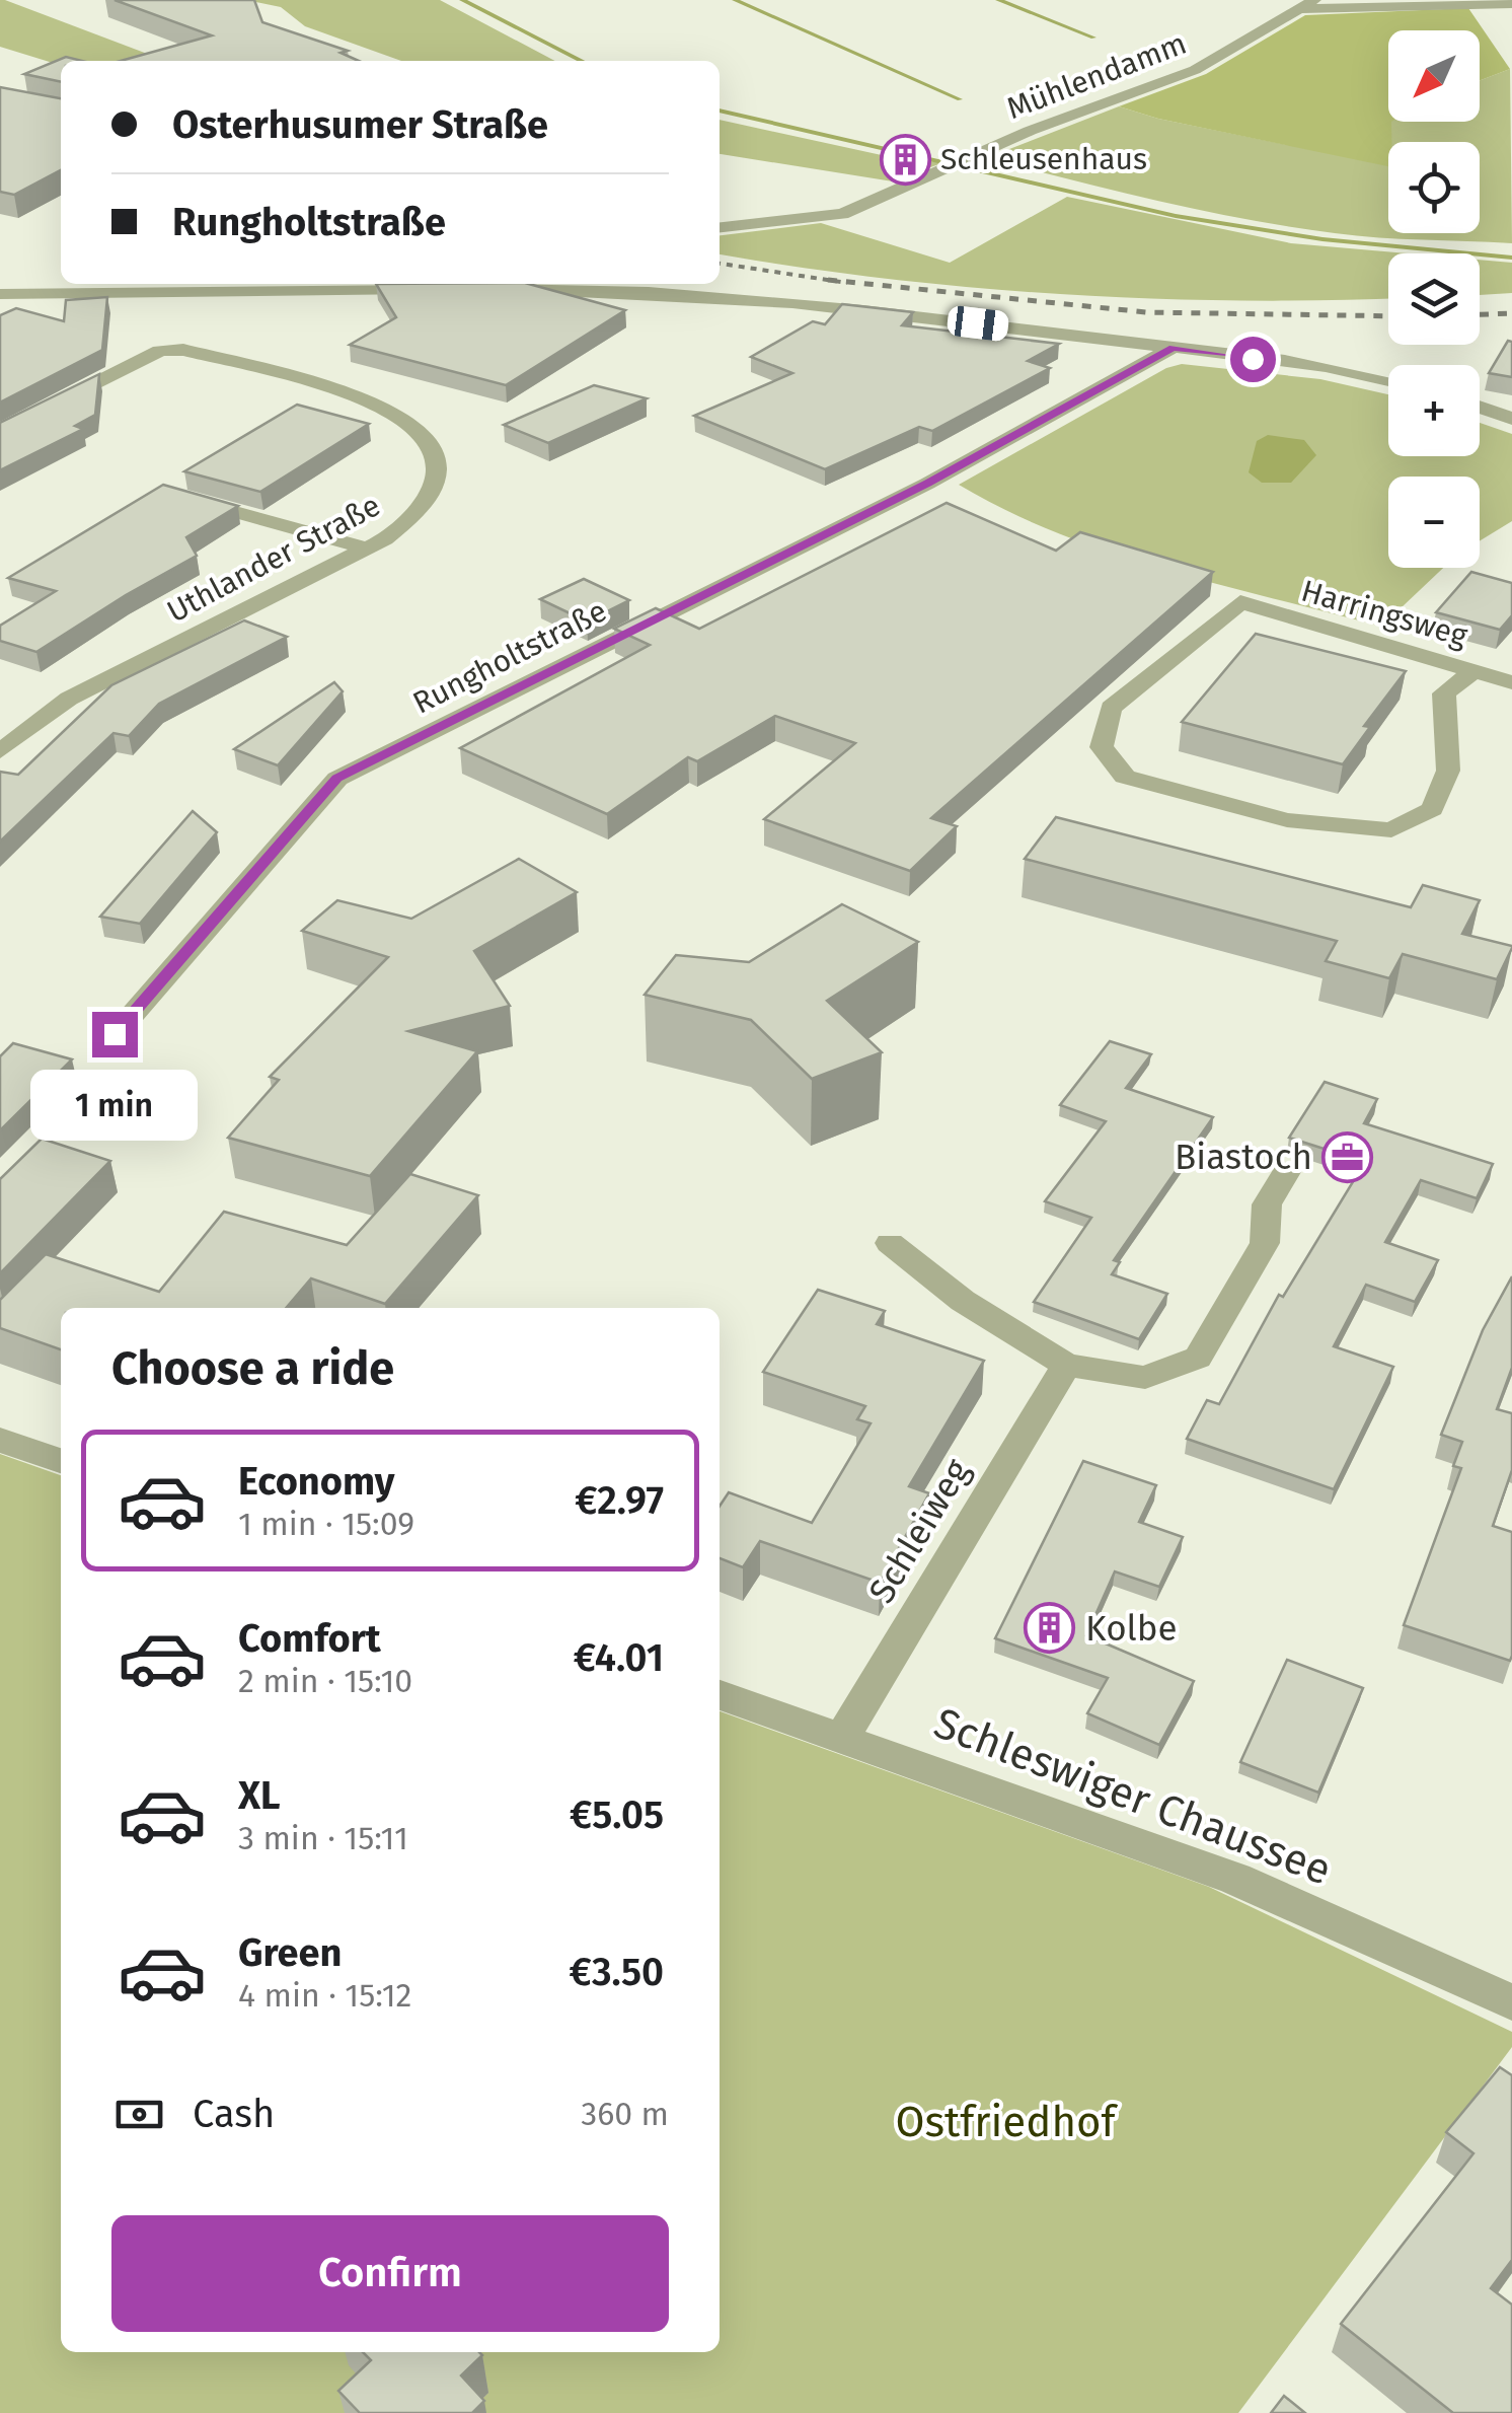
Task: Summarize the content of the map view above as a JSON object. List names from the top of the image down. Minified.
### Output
{"streets":{"street":["Mühlendamm","Uthlander Straße","Harringsweg","Rungholtstraße","Schleiweg","Schleswiger Chaussee"]},"crossings":[["Schleiweg","Schleswiger Chaussee"]],"parks":["Ostfriedhof"],"places":{"building":["Schleusenhaus","Kolbe"],"office":["Biastoch"]},"north":"bottom left","page":{"map_buttons":["+","−"],"banner":["Osterhusumer Straße","Rungholtstraße"],"bubble":"1 min","heading":"Choose a ride","list":[{"name":"Economy","note":"1 min · 15:09","value":"€2.97"},{"name":"Comfort","note":"2 min · 15:10","value":"€4.01"},{"name":"XL","note":"3 min · 15:11","value":"€5.05"},{"name":"Green","note":"4 min · 15:12","value":"€3.50"}],"pay":["Cash","360 m"],"buttons":"Confirm"}}
